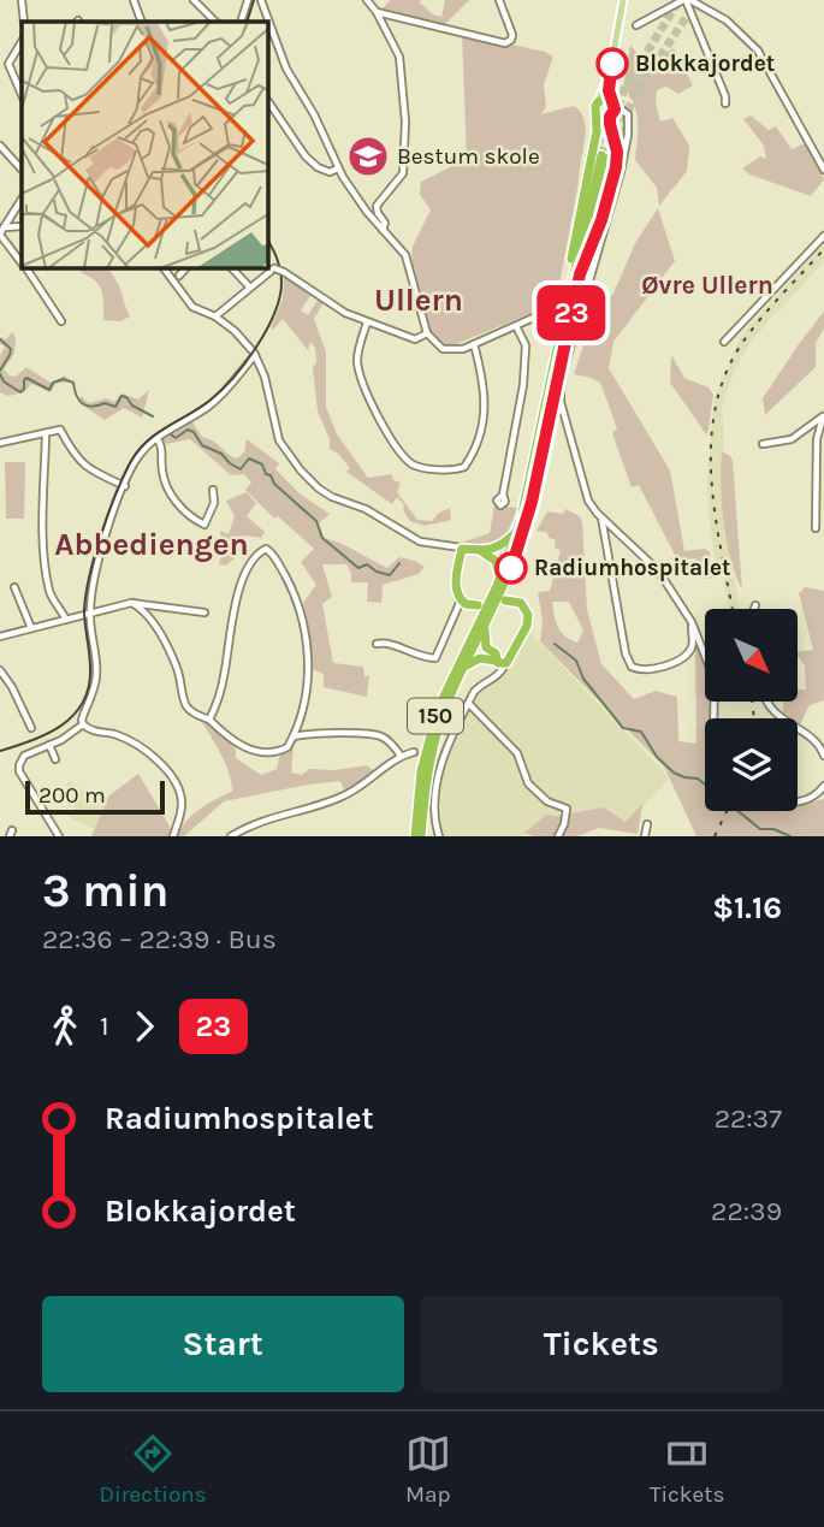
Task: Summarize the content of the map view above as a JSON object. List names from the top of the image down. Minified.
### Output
{"streets":{"highway":["150"]},"districts":["Øvre Ullern","Ullern","Abbediengen"],"places":{"other":["Blokkajordet","Radiumhospitalet"],"school or university":["Bestum skole"]},"lines":["bus line 23"],"scale_bar":"200 m","north":"bottom right","page":{"on_map":"23","scale":"200 m","heading":["3 min","22:36 – 22:39 · Bus","$1.16"],"legs":["1","23"],"list":[{"name":"Radiumhospitalet","value":"22:37"},{"name":"Blokkajordet","value":"22:39"}],"buttons":["Start","Tickets"],"tabs":["Directions","Map","Tickets"]}}
